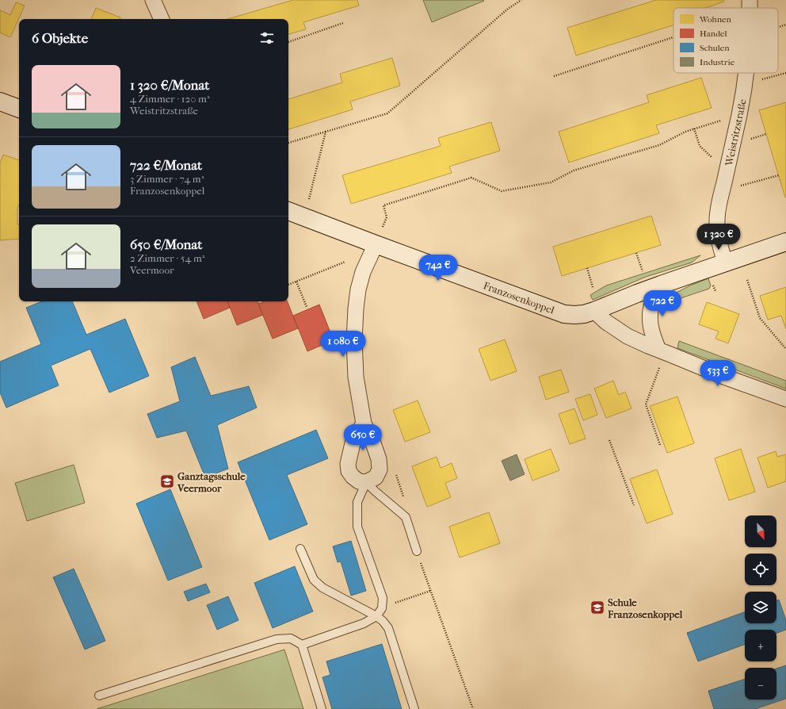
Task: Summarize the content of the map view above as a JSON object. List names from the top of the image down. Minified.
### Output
{"streets":{"street":["Weistritzstraße","Franzosenkoppel"]},"crossings":[["Weistritzstraße","Franzosenkoppel"]],"places":{"school or university":["Ganztagsschule Veermoor","Schule Franzosenkoppel"]},"legend":["Wohnen","Handel","Schulen","Industrie"],"north":"bottom right","page":{"heading":"6 Objekte","list":[{"name":"1 320 €/Monat","note":"4 Zimmer · 120 m² · Weistritzstraße"},{"name":"722 €/Monat","note":"3 Zimmer · 74 m² · Franzosenkoppel"},{"name":"650 €/Monat","note":"2 Zimmer · 54 m² · Veermoor"}],"price":["1 320 €","742 €","722 €","1 080 €","533 €","650 €"],"map_buttons":["+","−"]}}
